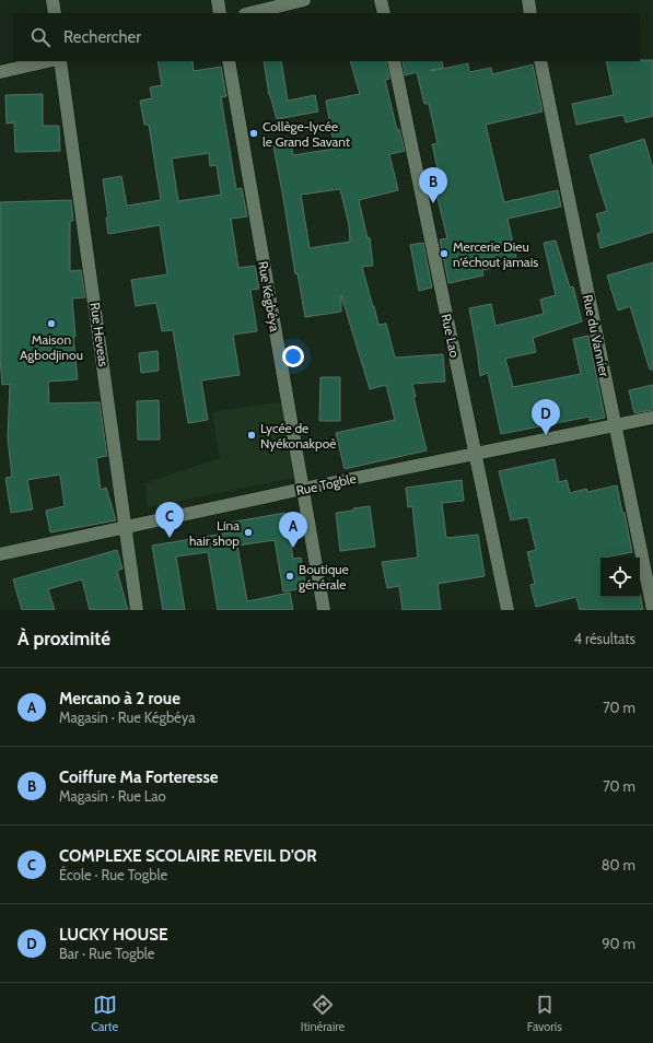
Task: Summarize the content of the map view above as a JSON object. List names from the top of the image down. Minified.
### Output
{"streets":{"street":["Rue Kégbéya","Rue Heveas","Rue Lao","Rue du Vannier","Rue Togble"]},"crossings":[["Rue Kégbéya","Rue Togble"],["Rue Heveas","Rue Togble"],["Rue Lao","Rue Togble"],["Rue du Vannier","Rue Togble"]],"places":["Collège-lycée le Grand Savant","Mercerie Dieu n'échout jamais","Maison Agbodjinou","Lycée de Nyékonakpoè","Lina hair shop","Boutique générale"],"page":{"search":"Rechercher","pins":["B","D","C","A"],"heading":["À proximité","4 résultats"],"list":[{"mark":"A","name":"Mercano à 2 roue","note":"Magasin · Rue Kégbéya","value":"70 m"},{"mark":"B","name":"Coiffure Ma Forteresse","note":"Magasin · Rue Lao","value":"70 m"},{"mark":"C","name":"COMPLEXE SCOLAIRE REVEIL D'OR","note":"École · Rue Togble","value":"80 m"},{"mark":"D","name":"LUCKY HOUSE","note":"Bar · Rue Togble","value":"90 m"}],"nav":["Carte","Itinéraire","Favoris"]}}
